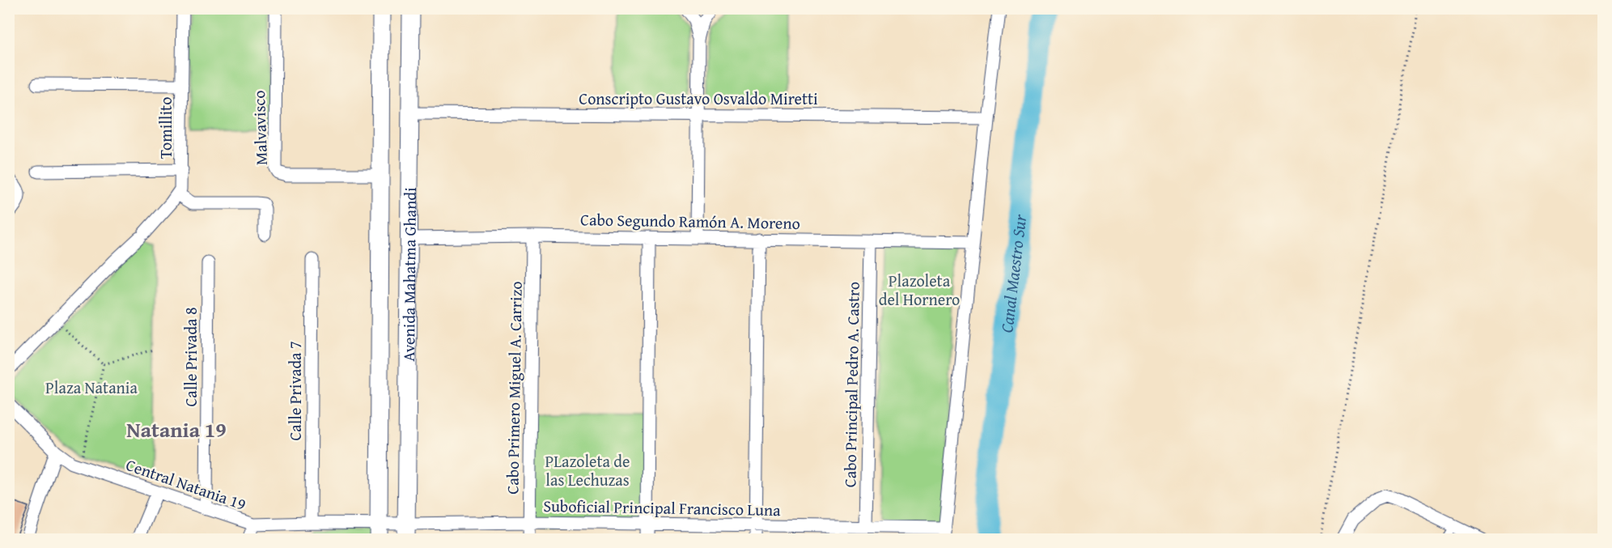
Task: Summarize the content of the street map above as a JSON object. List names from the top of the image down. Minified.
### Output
{"streets":{"main road":["Avenida Mahatma Ghandi"],"street":["Conscripto Gustavo Osvaldo Miretti","Tomillito","Malvavisco","Cabo Segundo Ramón A. Moreno","Calle Privada 8","Cabo Principal Pedro A. Castro","Cabo Primero Miguel A. Carrizo","Calle Privada 7","Central Natania 19","Suboficial Principal Francisco Luna"]},"crossings":[["Conscripto Gustavo Osvaldo Miretti","Avenida Mahatma Ghandi"],["Malvavisco","Avenida Mahatma Ghandi"],["Cabo Segundo Ramón A. Moreno","Avenida Mahatma Ghandi"],["Cabo Segundo Ramón A. Moreno","Cabo Principal Pedro A. Castro"],["Cabo Segundo Ramón A. Moreno","Cabo Primero Miguel A. Carrizo"],["Avenida Mahatma Ghandi","Central Natania 19"],["Avenida Mahatma Ghandi","Suboficial Principal Francisco Luna"],["Calle Privada 8","Central Natania 19"],["Cabo Principal Pedro A. Castro","Suboficial Principal Francisco Luna"],["Cabo Primero Miguel A. Carrizo","Suboficial Principal Francisco Luna"],["Calle Privada 7","Central Natania 19"],["Central Natania 19","Suboficial Principal Francisco Luna"]],"districts":["Natania 19"],"water":["Canal Maestro Sur"],"parks":["Plazoleta del Hornero","Plaza Natania","PLazoleta de las Lechuzas"]}
